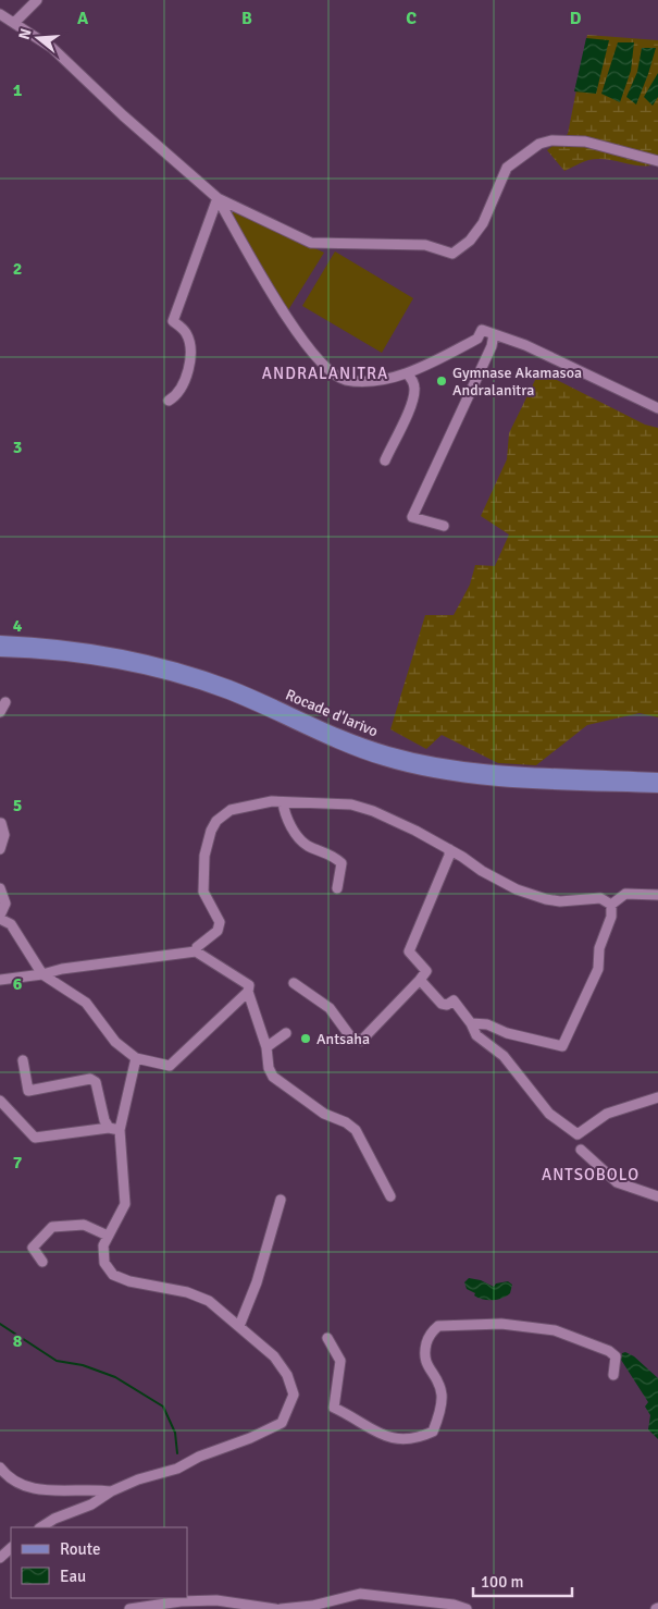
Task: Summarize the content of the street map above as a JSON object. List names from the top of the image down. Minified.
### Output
{"streets":{"main road":["Rocade d'Iarivo"]},"districts":["ANDRALANITRA","ANTSOBOLO"],"places":["Gymnase Akamasoa Andralanitra","Antsaha"],"legend":["Route","Eau"],"scale_bar":"100 m","north":"left","grid":{"columns":["A","B","C","D"],"rows":["1","2","3","4","5","6","7","8"]}}
